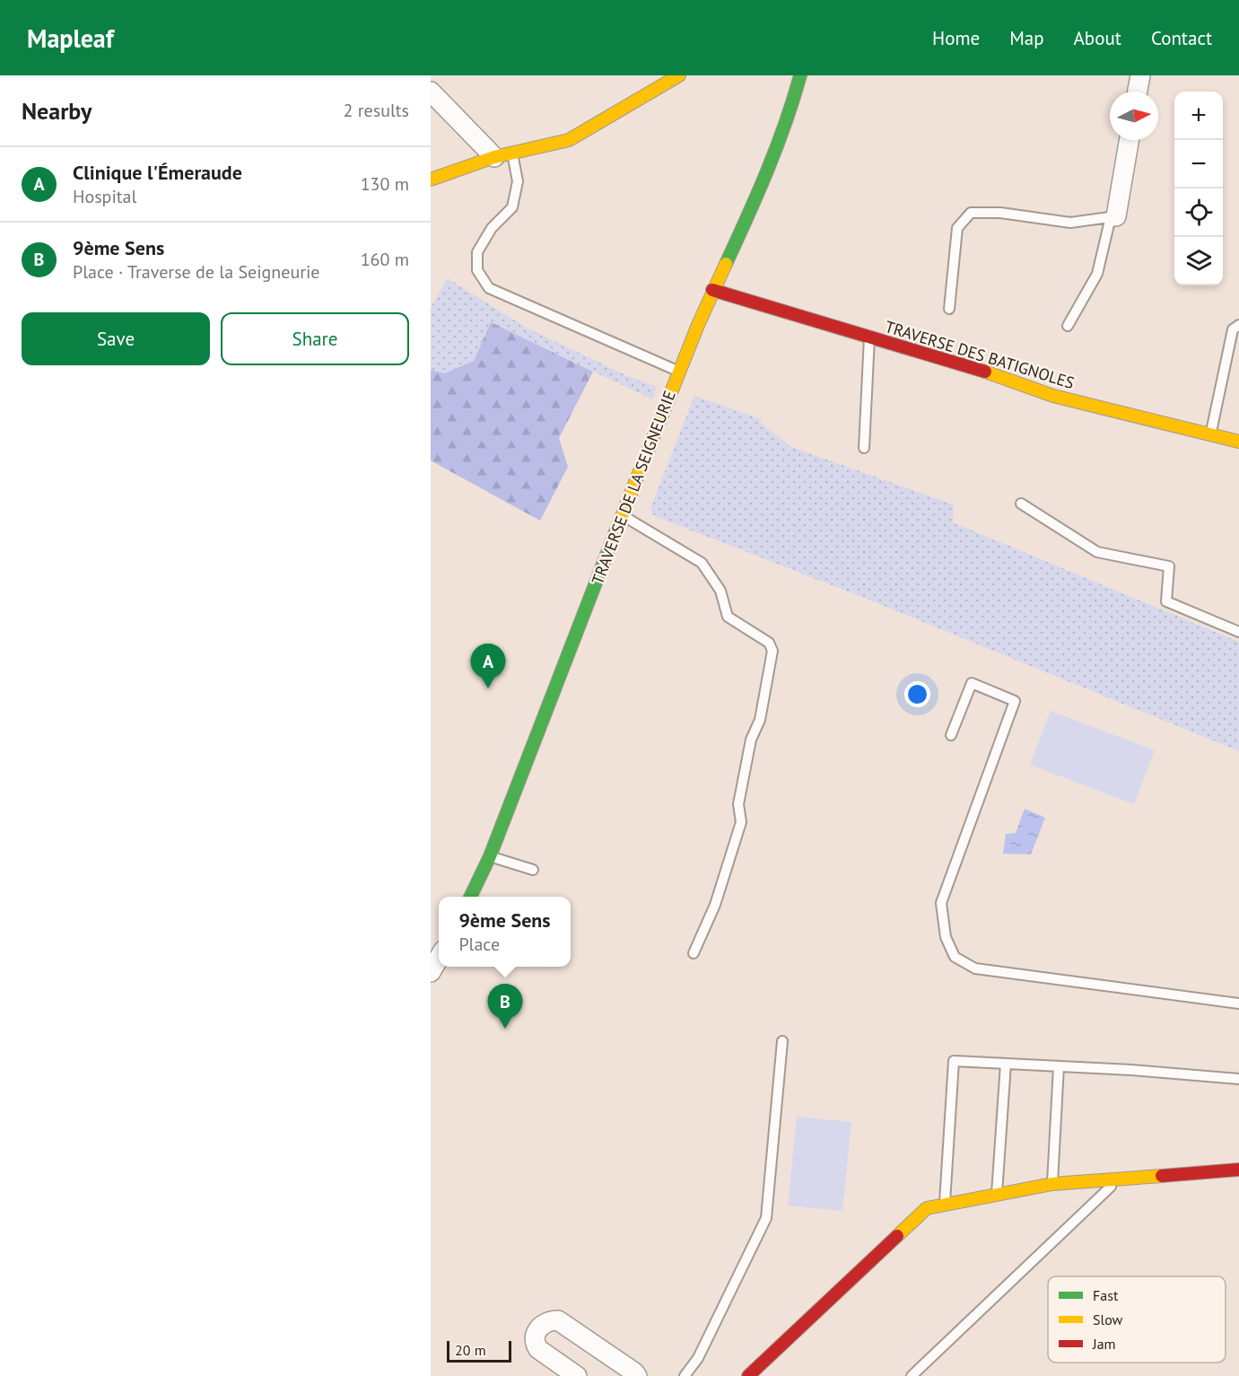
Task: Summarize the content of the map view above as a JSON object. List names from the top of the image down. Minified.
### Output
{"streets":{"street":["TRAVERSE DES BATIGNOLES","TRAVERSE DE LA SEIGNEURIE"]},"crossings":[["TRAVERSE DES BATIGNOLES","TRAVERSE DE LA SEIGNEURIE"]],"legend":["Fast","Slow","Jam"],"scale_bar":"20 m","north":"right","page":{"header":"Mapleaf","nav":["Home","Map","About","Contact"],"heading":["Nearby","2 results"],"map_buttons":["+","−"],"list":[{"mark":"A","name":"Clinique l'Émeraude","note":"Hospital","value":"130 m"},{"mark":"B","name":"9ème Sens","note":"Place · Traverse de la Seigneurie","value":"160 m"}],"buttons":["Save","Share"],"pins":["A","B"],"popup":["9ème Sens","Place"],"scale":"20 m"}}
